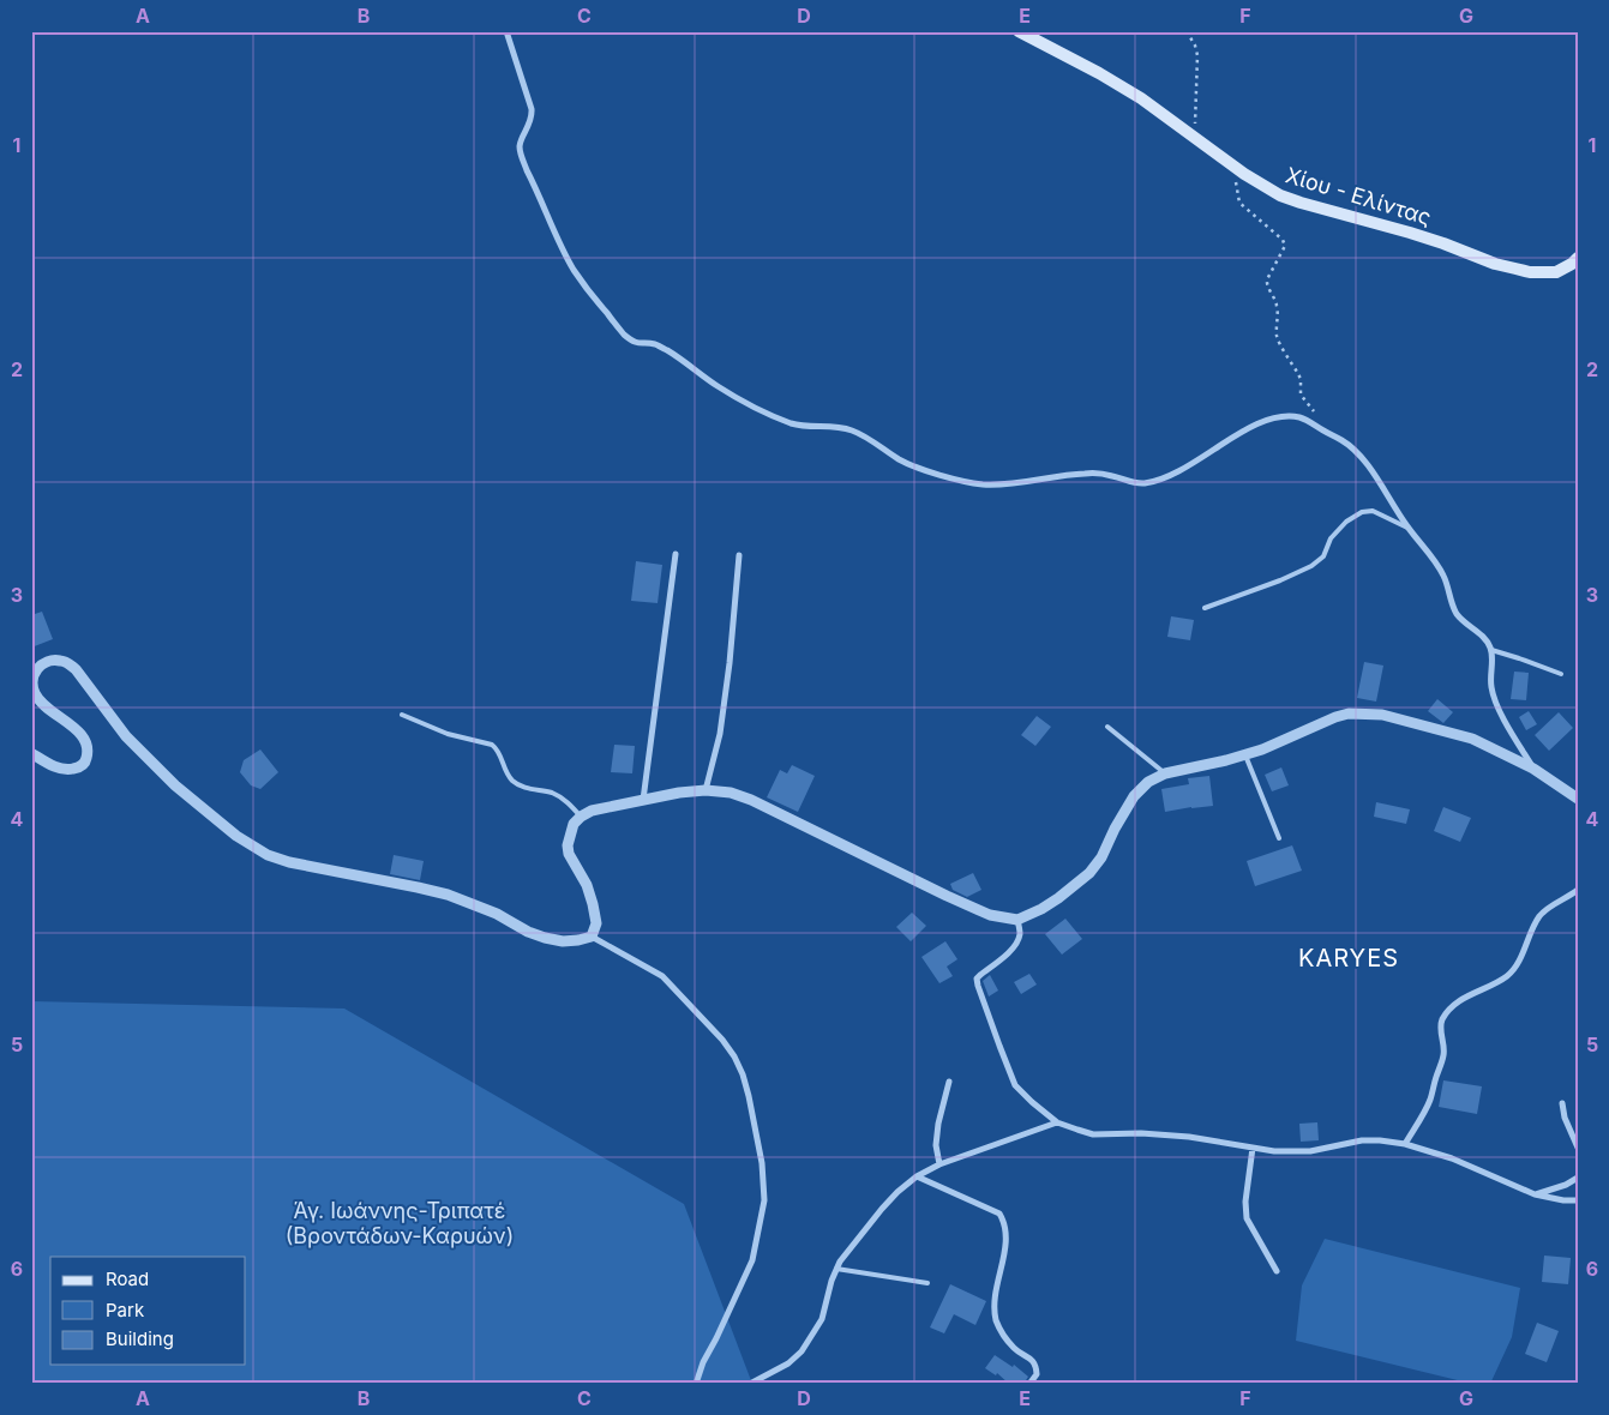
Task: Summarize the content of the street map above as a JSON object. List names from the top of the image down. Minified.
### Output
{"streets":{"main road":["Χίου - Ελίντας"]},"districts":["KARYES"],"parks":["Άγ. Ιωάννης-Τριπατέ (Βροντάδων-Καρυών)"],"legend":["Road","Park","Building"],"grid":{"columns":["A","B","C","D","E","F","G"],"rows":["1","2","3","4","5","6"]}}
